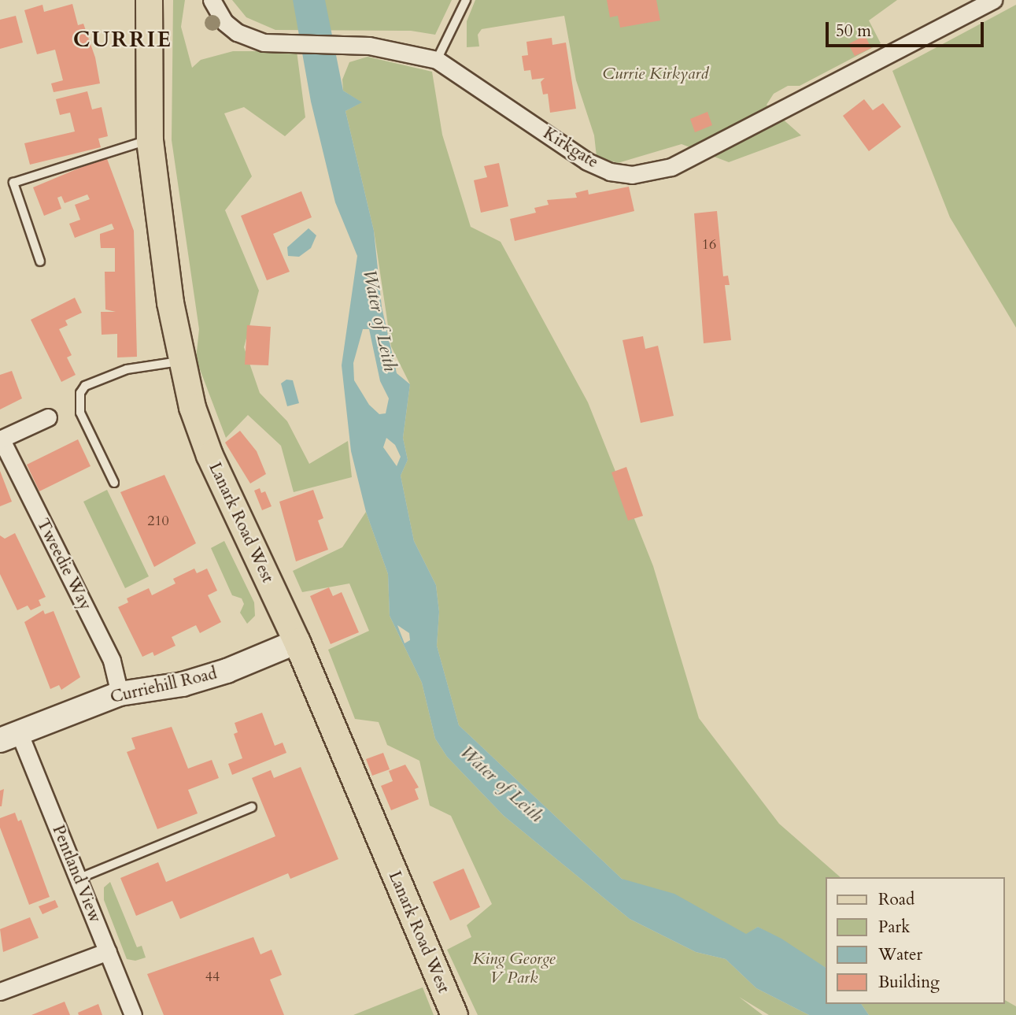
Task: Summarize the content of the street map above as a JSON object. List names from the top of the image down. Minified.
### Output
{"streets":{"main road":["Lanark Road West"],"street":["Kirkgate","Tweedie Way","Curriehill Road","Pentland View"]},"crossings":[["Lanark Road West","Curriehill Road"],["Tweedie Way","Curriehill Road"],["Curriehill Road","Pentland View"]],"districts":["CURRIE"],"water":["Water of Leith"],"parks":["Currie Kirkyard","King George V Park"],"house_numbers":["16","210","44"],"legend":["Road","Park","Water","Building"],"scale_bar":"50 m"}
